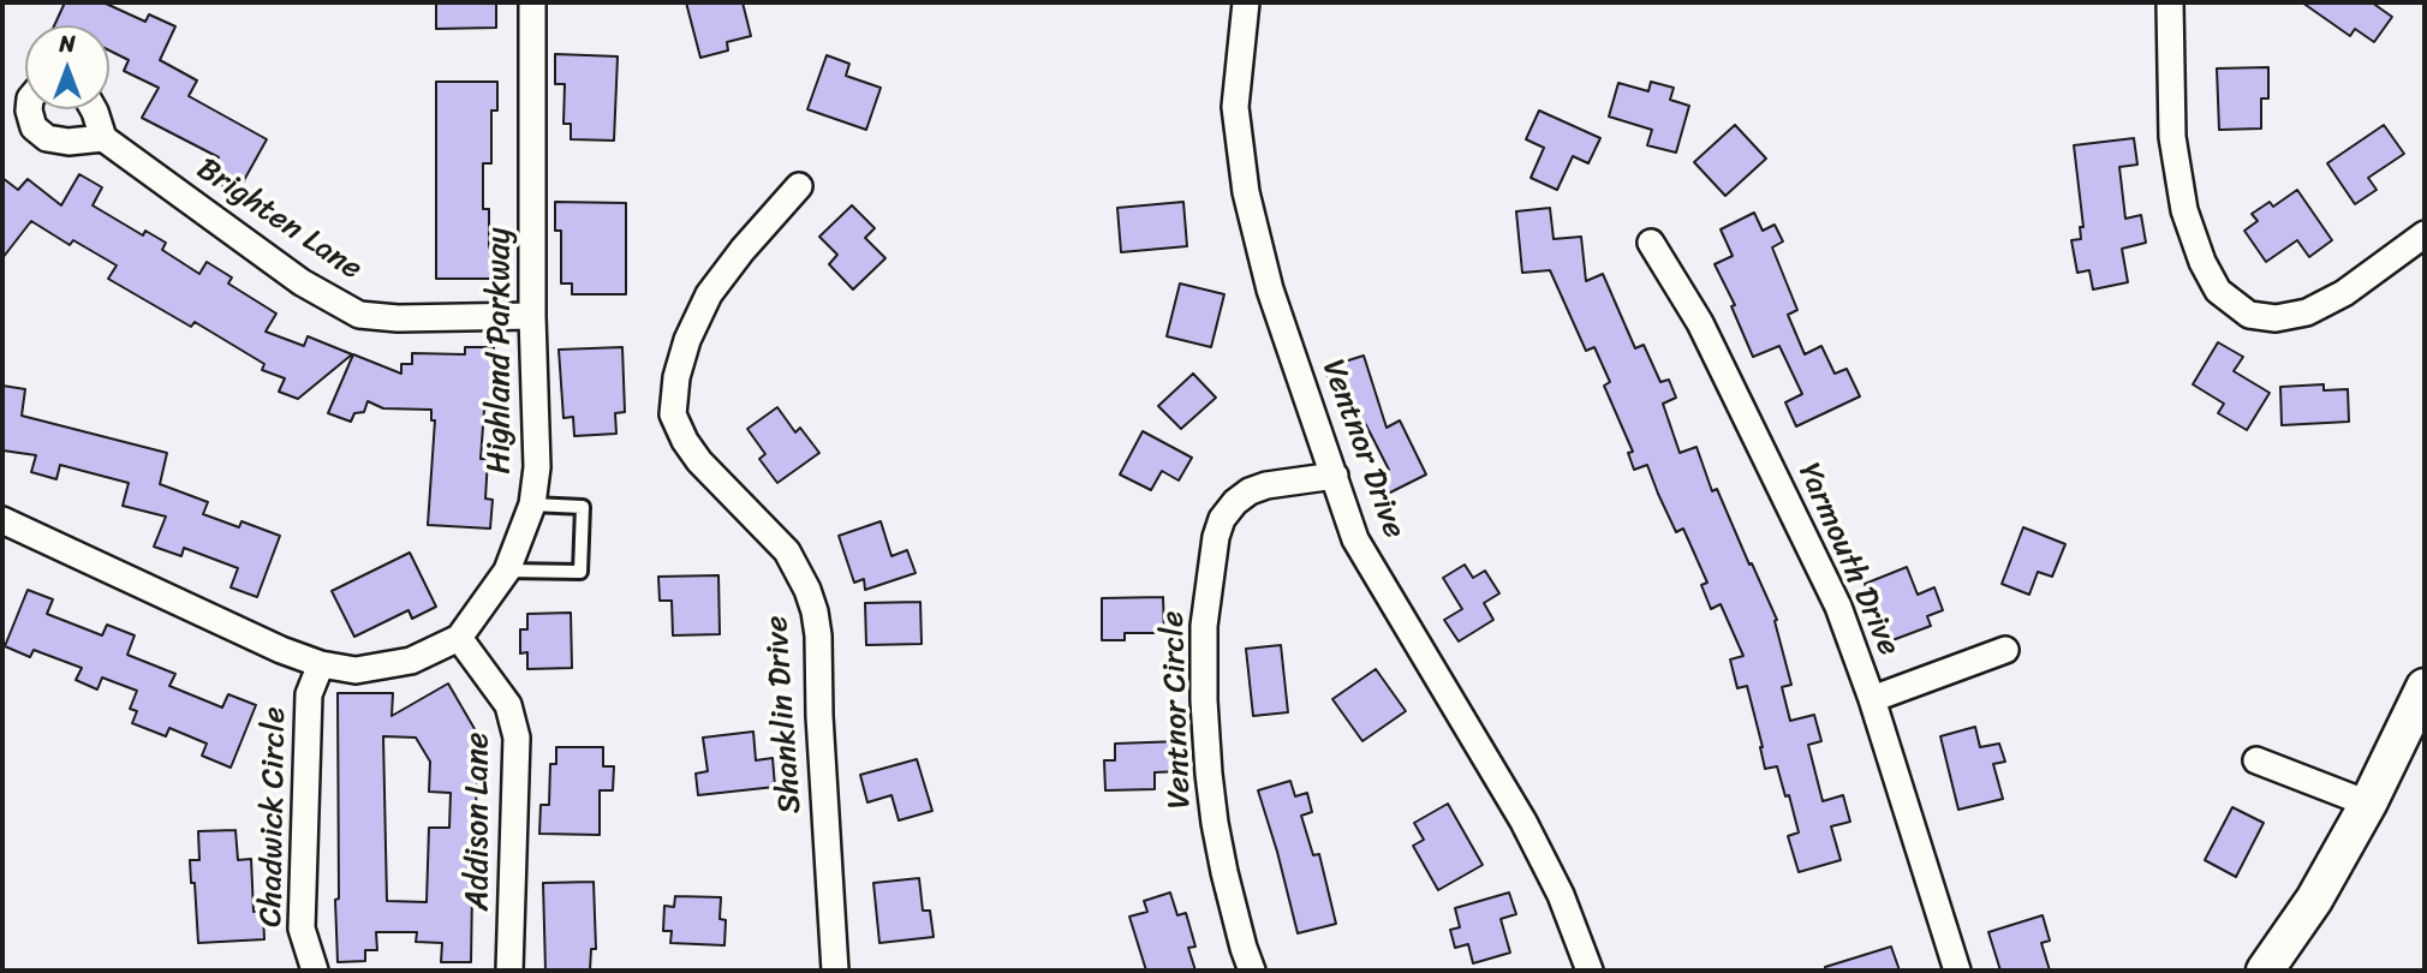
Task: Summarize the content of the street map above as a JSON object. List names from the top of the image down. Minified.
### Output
{"streets":{"street":["Brighten Lane","Highland Parkway","Ventnor Drive","Yarmouth Drive","Ventnor Circle","Shanklin Drive","Chadwick Circle","Addison Lane"]},"crossings":[["Brighten Lane","Highland Parkway"],["Highland Parkway","Chadwick Circle"],["Highland Parkway","Addison Lane"],["Ventnor Drive","Ventnor Circle"]],"north":"top"}
